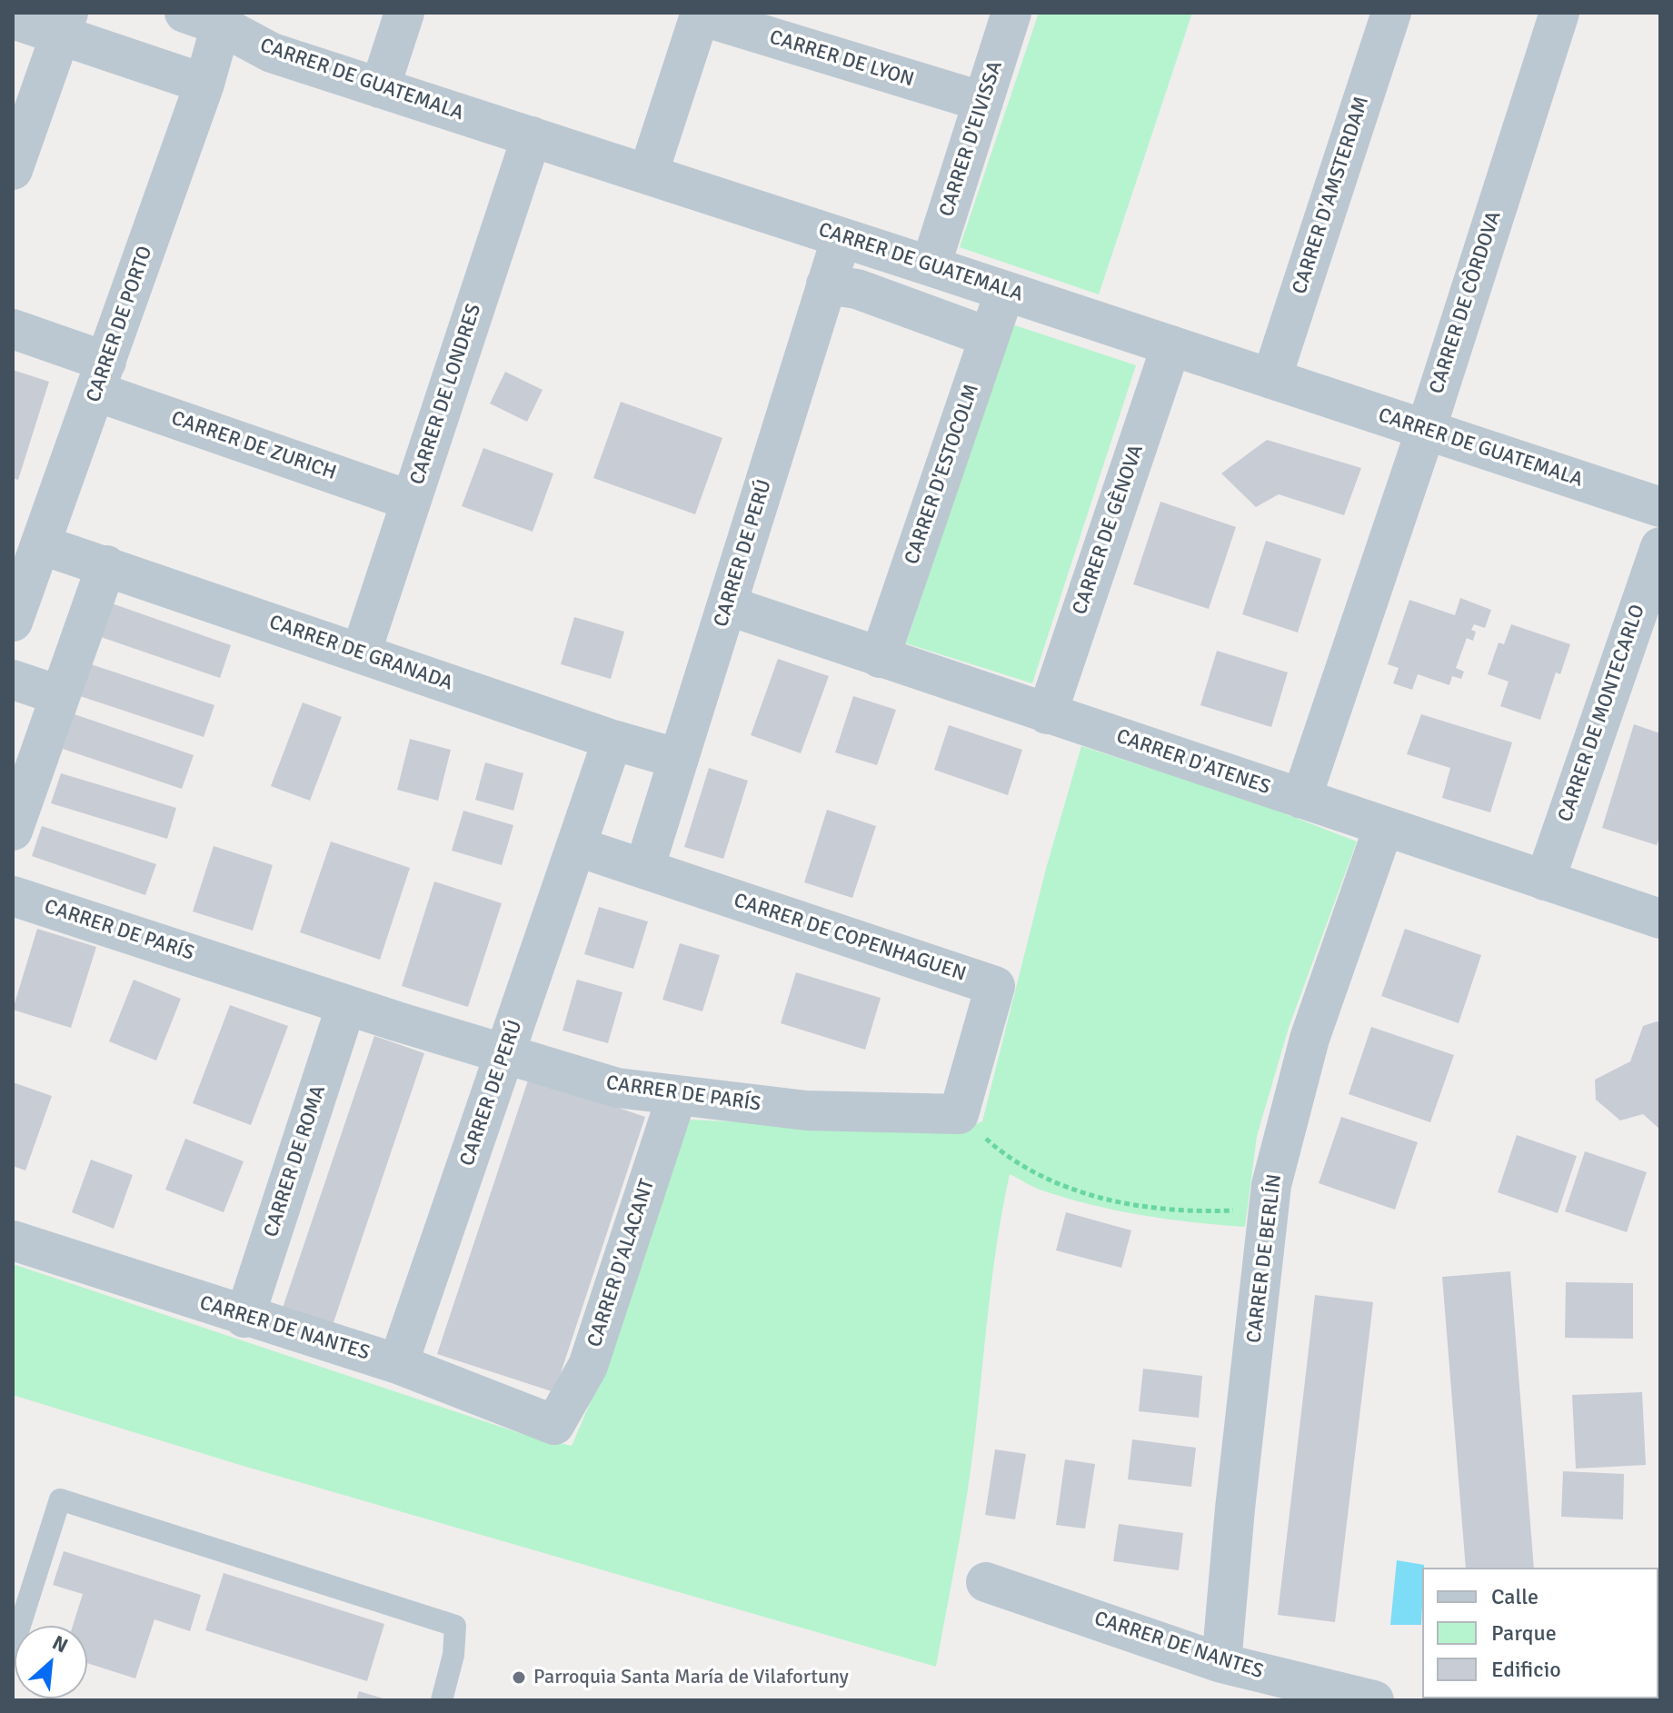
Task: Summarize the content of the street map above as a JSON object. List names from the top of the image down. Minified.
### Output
{"streets":{"street":["CARRER DE LYON","CARRER DE GUATEMALA","CARRER D'EIVISSA","CARRER D'AMSTERDAM","CARRER DE CÒRDOVA","CARRER DE PORTO","CARRER DE LONDRES","CARRER DE ZURICH","CARRER D'ESTOCOLM","CARRER DE GÈNOVA","CARRER DE PERÚ","CARRER DE GRANADA","CARRER DE MONTECARLO","CARRER D'ATENES","CARRER DE PARÍS","CARRER DE COPENHAGUEN","CARRER DE ROMA","CARRER DE BERLÍN","CARRER D'ALACANT","CARRER DE NANTES"]},"crossings":[["CARRER DE LYON","CARRER D'EIVISSA"],["CARRER DE GUATEMALA","CARRER D'EIVISSA"],["CARRER DE GUATEMALA","CARRER D'AMSTERDAM"],["CARRER DE GUATEMALA","CARRER DE CÒRDOVA"],["CARRER DE GUATEMALA","CARRER DE PORTO"],["CARRER DE GUATEMALA","CARRER DE LONDRES"],["CARRER DE GUATEMALA","CARRER D'ESTOCOLM"],["CARRER DE GUATEMALA","CARRER DE GÈNOVA"],["CARRER DE GUATEMALA","CARRER DE PERÚ"],["CARRER DE CÒRDOVA","CARRER D'ATENES"],["CARRER DE PORTO","CARRER DE ZURICH"],["CARRER DE PORTO","CARRER DE GRANADA"],["CARRER DE LONDRES","CARRER DE ZURICH"],["CARRER DE LONDRES","CARRER DE GRANADA"],["CARRER D'ESTOCOLM","CARRER D'ATENES"],["CARRER DE GÈNOVA","CARRER D'ATENES"],["CARRER DE PERÚ","CARRER DE GRANADA"],["CARRER DE PERÚ","CARRER D'ATENES"],["CARRER DE PERÚ","CARRER DE PARÍS"],["CARRER DE PERÚ","CARRER DE COPENHAGUEN"],["CARRER DE PERÚ","CARRER DE NANTES"],["CARRER DE MONTECARLO","CARRER D'ATENES"],["CARRER D'ATENES","CARRER DE BERLÍN"],["CARRER DE PARÍS","CARRER DE COPENHAGUEN"],["CARRER DE PARÍS","CARRER DE ROMA"],["CARRER DE PARÍS","CARRER D'ALACANT"],["CARRER DE ROMA","CARRER DE NANTES"],["CARRER DE BERLÍN","CARRER DE NANTES"],["CARRER D'ALACANT","CARRER DE NANTES"]],"places":["Parroquia Santa María de Vilafortuny"],"legend":["Calle","Parque","Edificio"],"north":"top right"}
